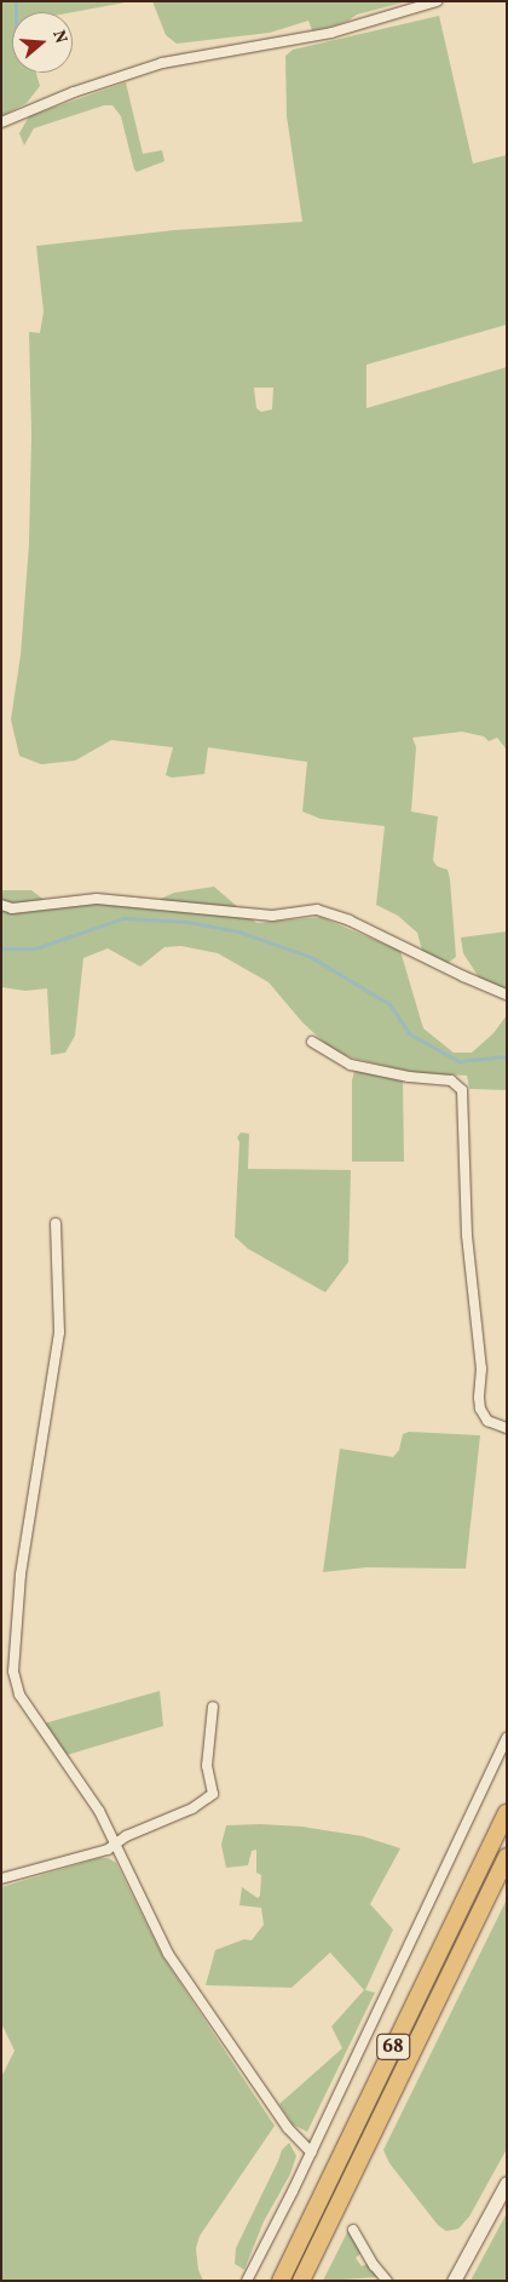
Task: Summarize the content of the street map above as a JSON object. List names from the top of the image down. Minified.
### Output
{"streets":{"highway":["68"]},"north":"right"}
